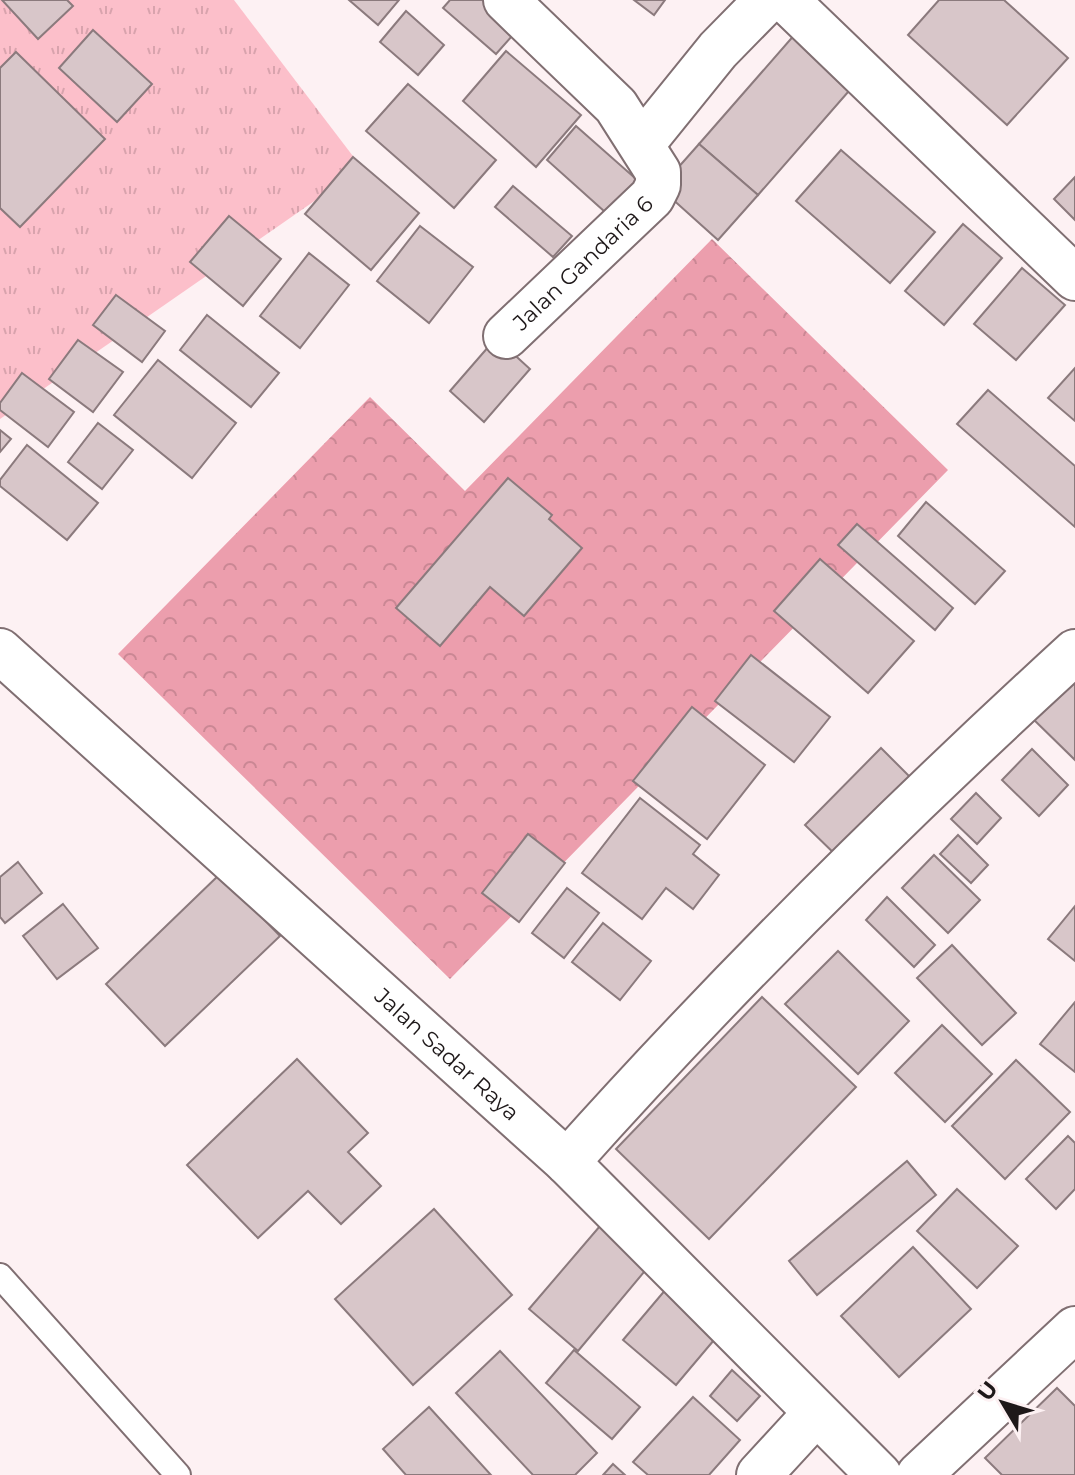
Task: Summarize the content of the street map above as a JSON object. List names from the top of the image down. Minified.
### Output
{"streets":{"street":["Jalan Gandaria 6","Jalan Sadar Raya"]},"north":"top left"}
